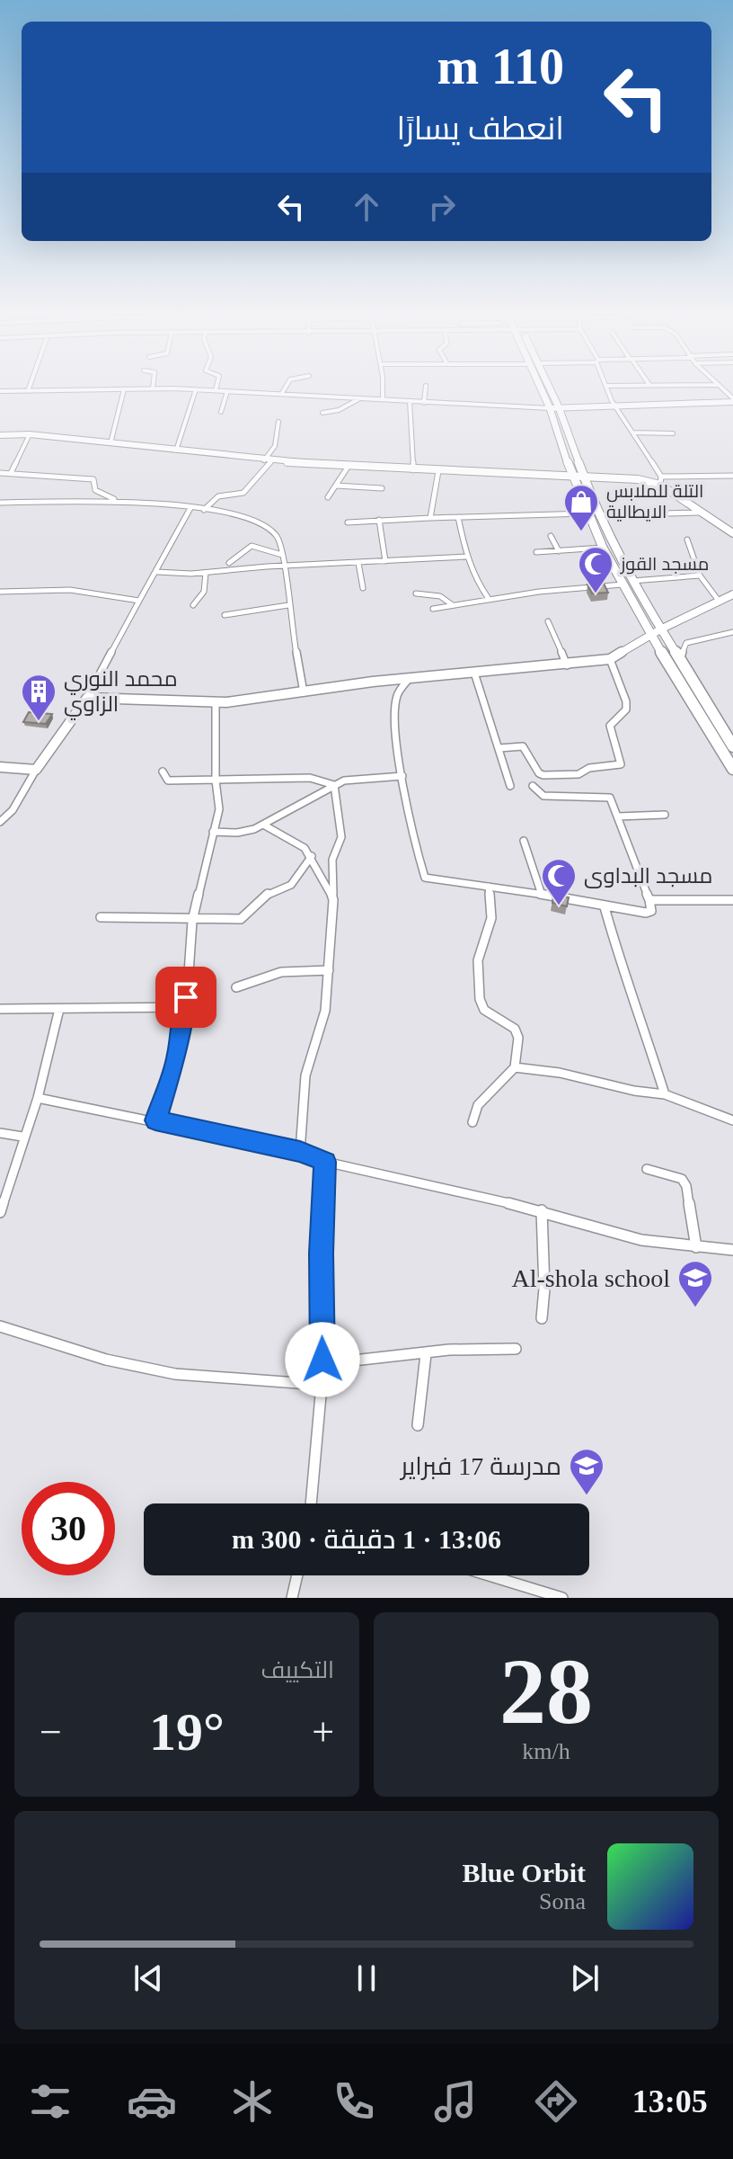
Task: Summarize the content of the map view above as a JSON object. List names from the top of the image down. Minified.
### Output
{"places":{"shop":["التلة للملابس الايطالية"],"mosque":["مسجد القوز","مسجد البداوى"],"building":["محمد النوري الزاوي"],"school or university":["Al-shola school","مدرسة 17 فبراير"]},"page":{"turn":["110 m","انعطف يسارًا"],"limit":"30","trip":"13:06 · 1 دقيقة · 300 m","tile":[["28","km/h"],"التكييف"],"heat":["−","19°","+"],"song":["Blue Orbit","Sona"],"tabs":"13:05"}}
